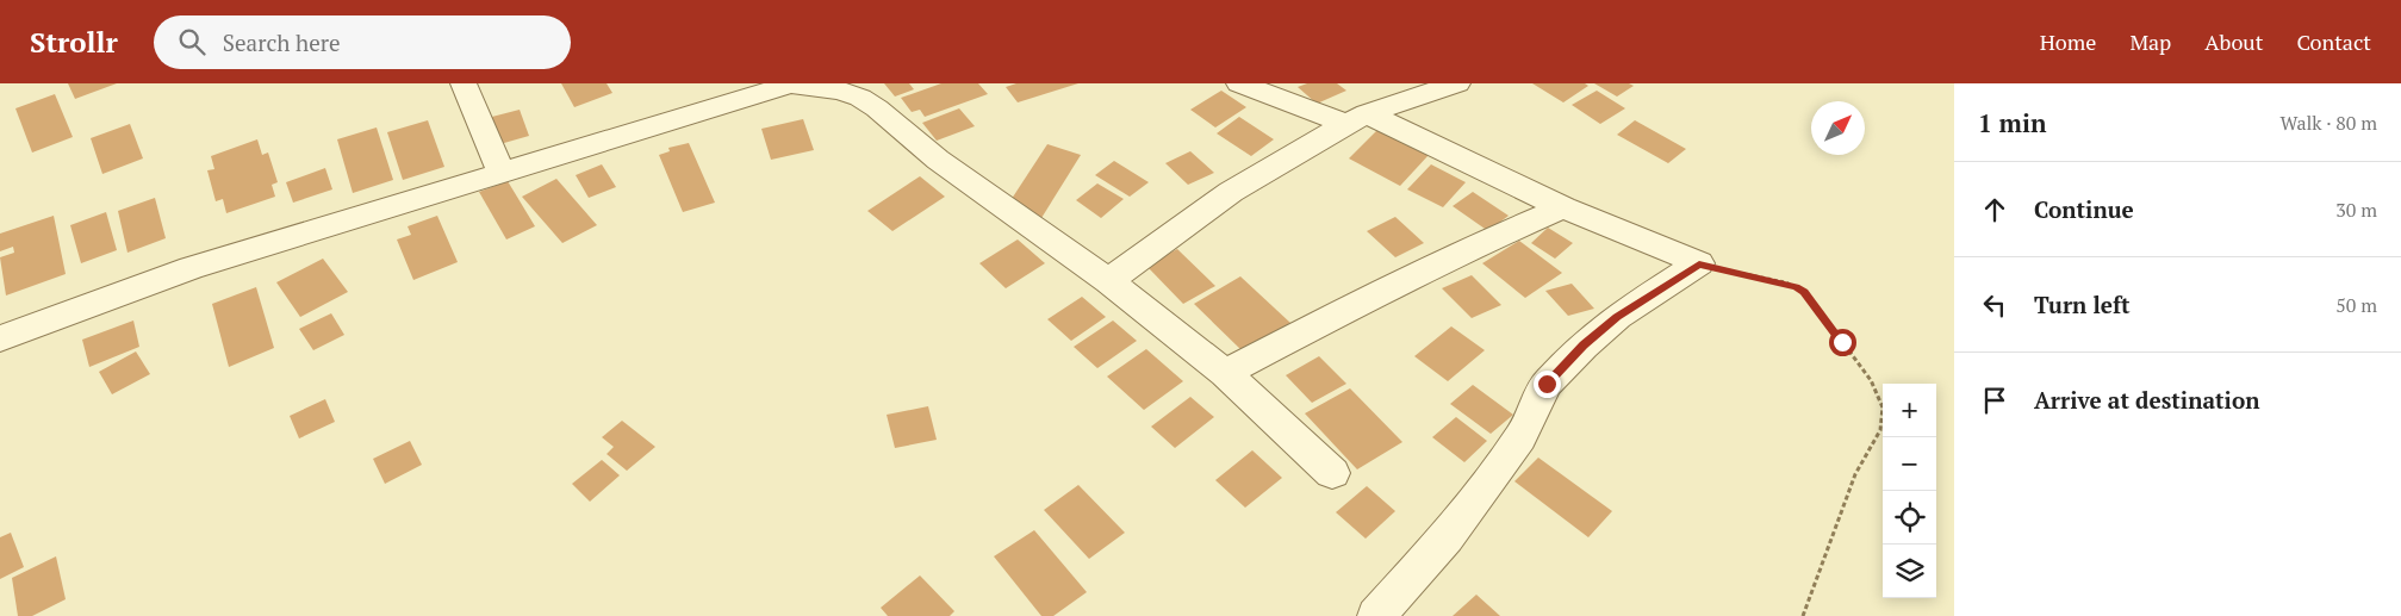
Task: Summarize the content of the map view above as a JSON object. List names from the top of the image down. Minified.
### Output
{"north":"top right","page":{"header":"Strollr","search":"Search here","nav":["Home","Map","About","Contact"],"heading":["1 min","Walk · 80 m"],"list":[["Continue","30 m"],["Turn left","50 m"],"Arrive at destination"],"map_buttons":["+","−"]}}
